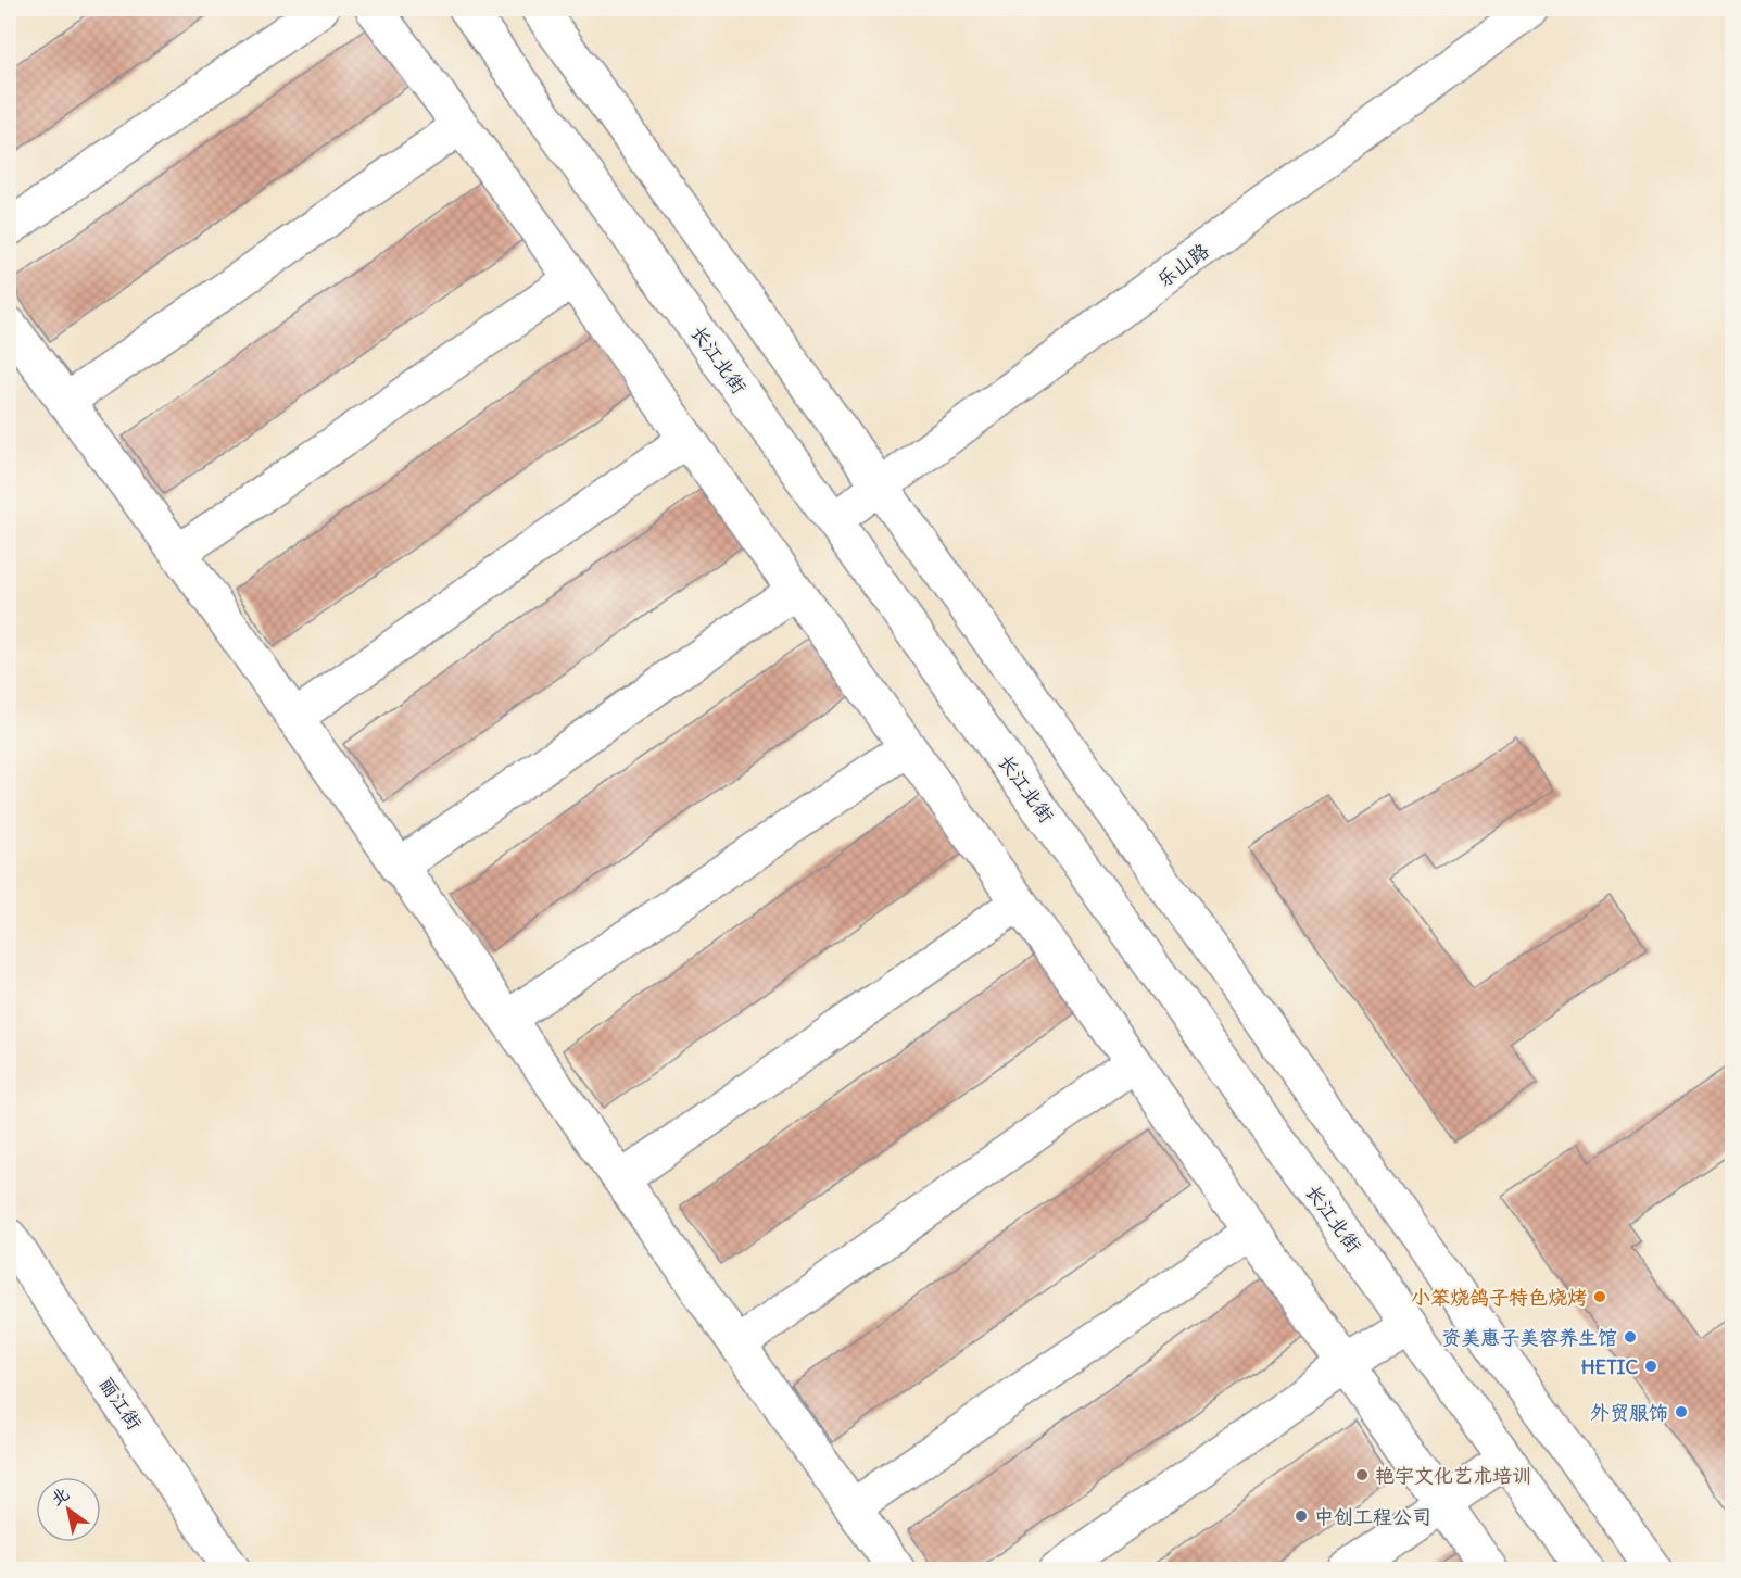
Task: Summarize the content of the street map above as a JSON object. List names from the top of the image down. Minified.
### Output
{"streets":{"main road":["乐山路","长江北街","丽江街"]},"crossings":[["乐山路","长江北街"]],"places":["小笨烧鸽子特色烧烤","资美惠子美容养生馆","HETIC","外贸服饰","艳宇文化艺术培训","中创工程公司"],"north":"top left"}
